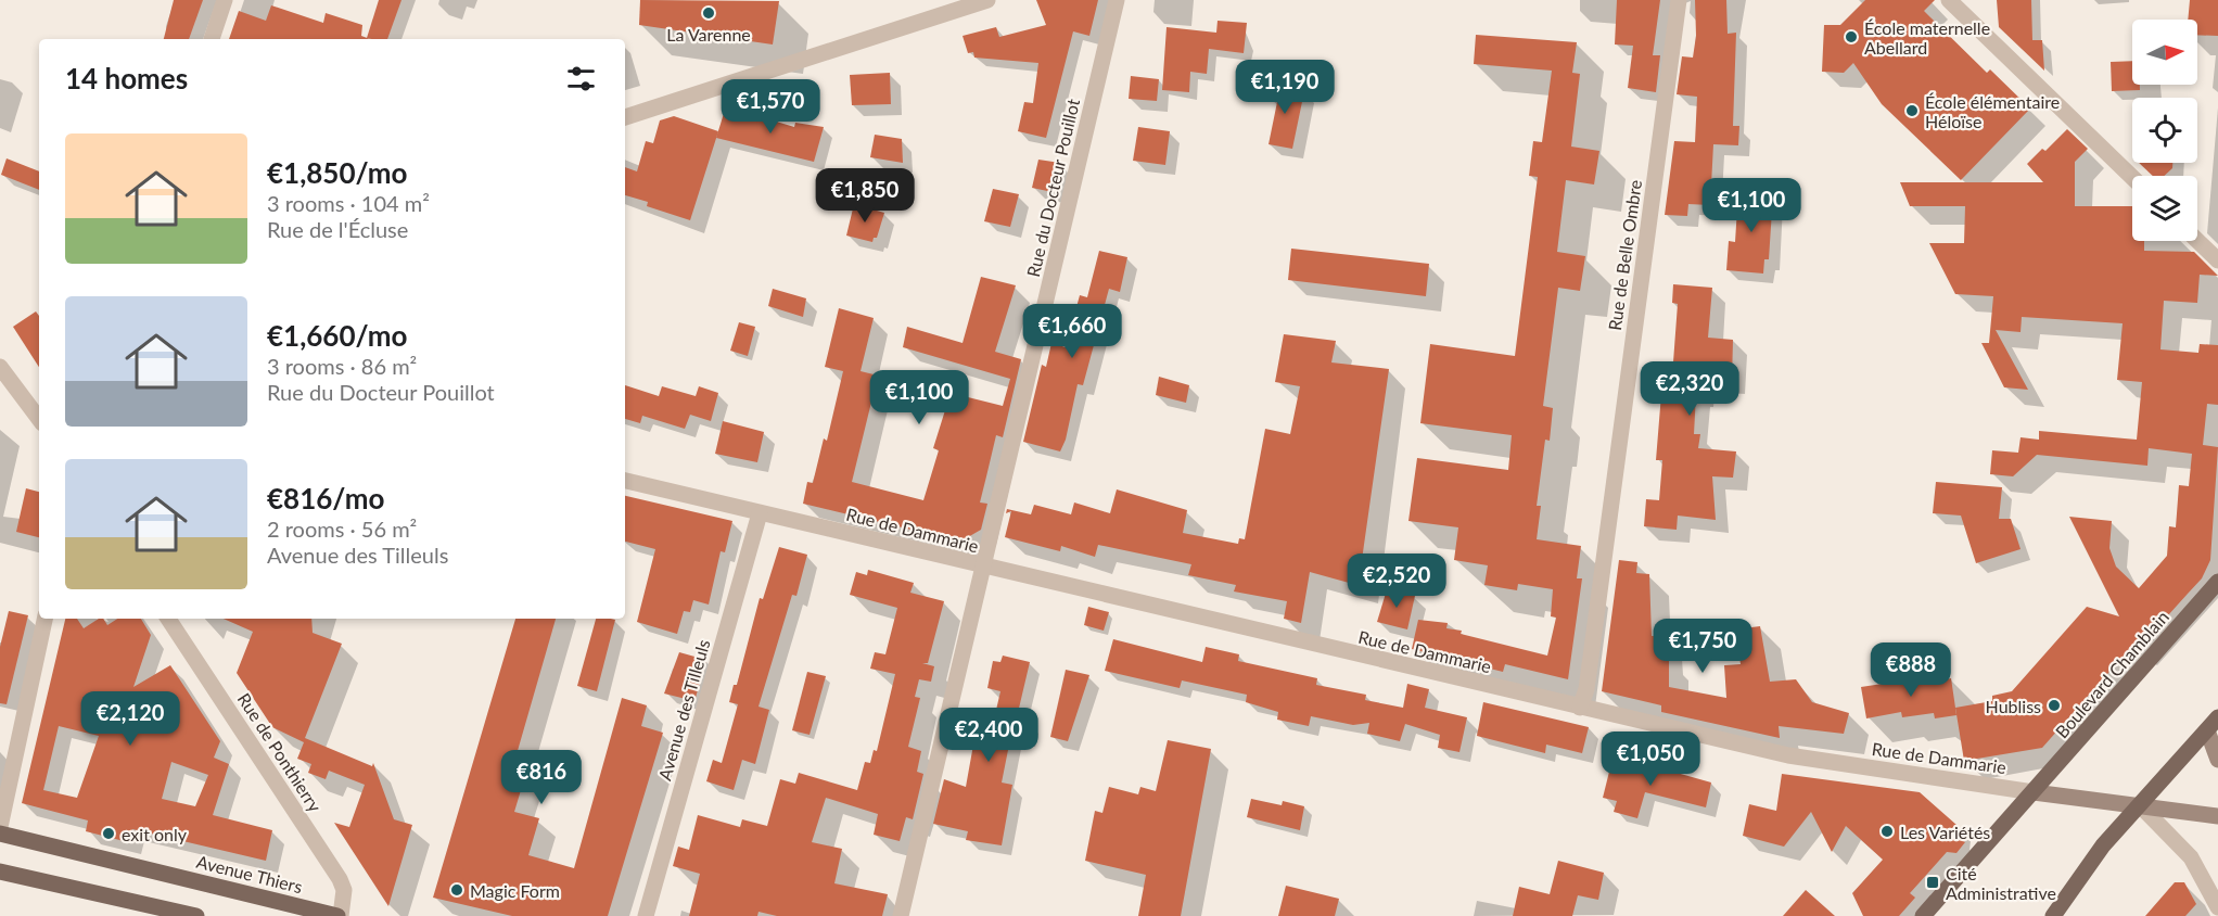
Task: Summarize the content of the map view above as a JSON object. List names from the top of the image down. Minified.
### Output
{"streets":{"main road":["Boulevard Chamblain","Avenue Thiers"],"street":["Rue du Docteur Pouillot","Rue de Belle Ombre","Rue de Dammarie","Avenue des Tilleuls","Rue de Ponthierry"]},"crossings":[["Rue du Docteur Pouillot","Rue de Dammarie"],["Rue de Belle Ombre","Rue de Dammarie"],["Rue de Dammarie","Boulevard Chamblain"],["Rue de Dammarie","Avenue des Tilleuls"],["Rue de Ponthierry","Avenue Thiers"]],"places":{"other":["La Varenne","École maternelle Abellard","École élémentaire Héloïse","Hubliss","Les Variétés","exit only","Magic Form"],"transit":["Cité Administrative"]},"north":"right","page":{"heading":"14 homes","price":["€1,190","€1,570","€1,850","€1,100","€1,660","€2,320","€1,100","€2,520","€1,750","€888","€2,120","€2,400","€1,050","€816"],"list":[{"name":"€1,850/mo","note":"3 rooms · 104 m² · Rue de l'Écluse"},{"name":"€1,660/mo","note":"3 rooms · 86 m² · Rue du Docteur Pouillot"},{"name":"€816/mo","note":"2 rooms · 56 m² · Avenue des Tilleuls"}]}}
